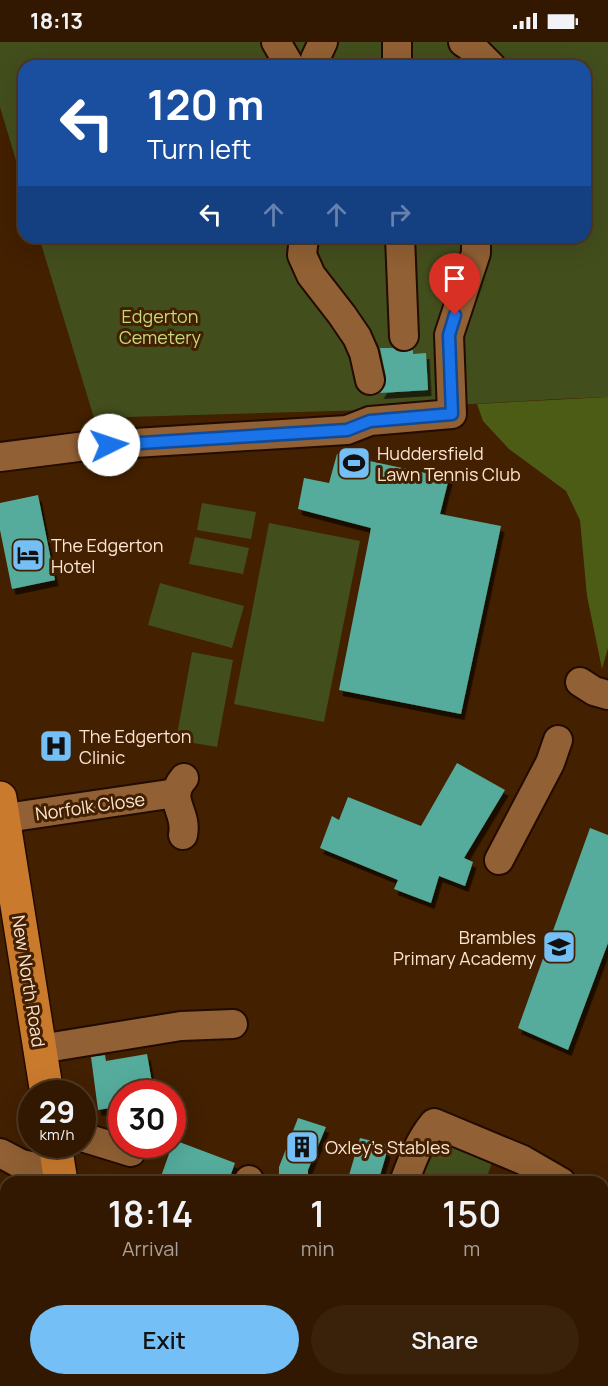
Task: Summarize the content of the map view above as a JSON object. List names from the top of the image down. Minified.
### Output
{"streets":{"highway":["New North Road"],"street":["Norfolk Close"]},"crossings":[["Norfolk Close","New North Road"]],"parks":["Edgerton Cemetery"],"places":{"sports":["Huddersfield Lawn Tennis Club"],"hotel":["The Edgerton Hotel"],"hospital":["The Edgerton Clinic"],"school or university":["Brambles Primary Academy"],"building":["Oxley's Stables"]},"page":{"status":"18:13","turn":["120 m","Turn left"],"speed":"29 km/h","limit":"30","eta":["18:14","Arrival","1","min","150","m"],"buttons":["Exit","Share"]}}
